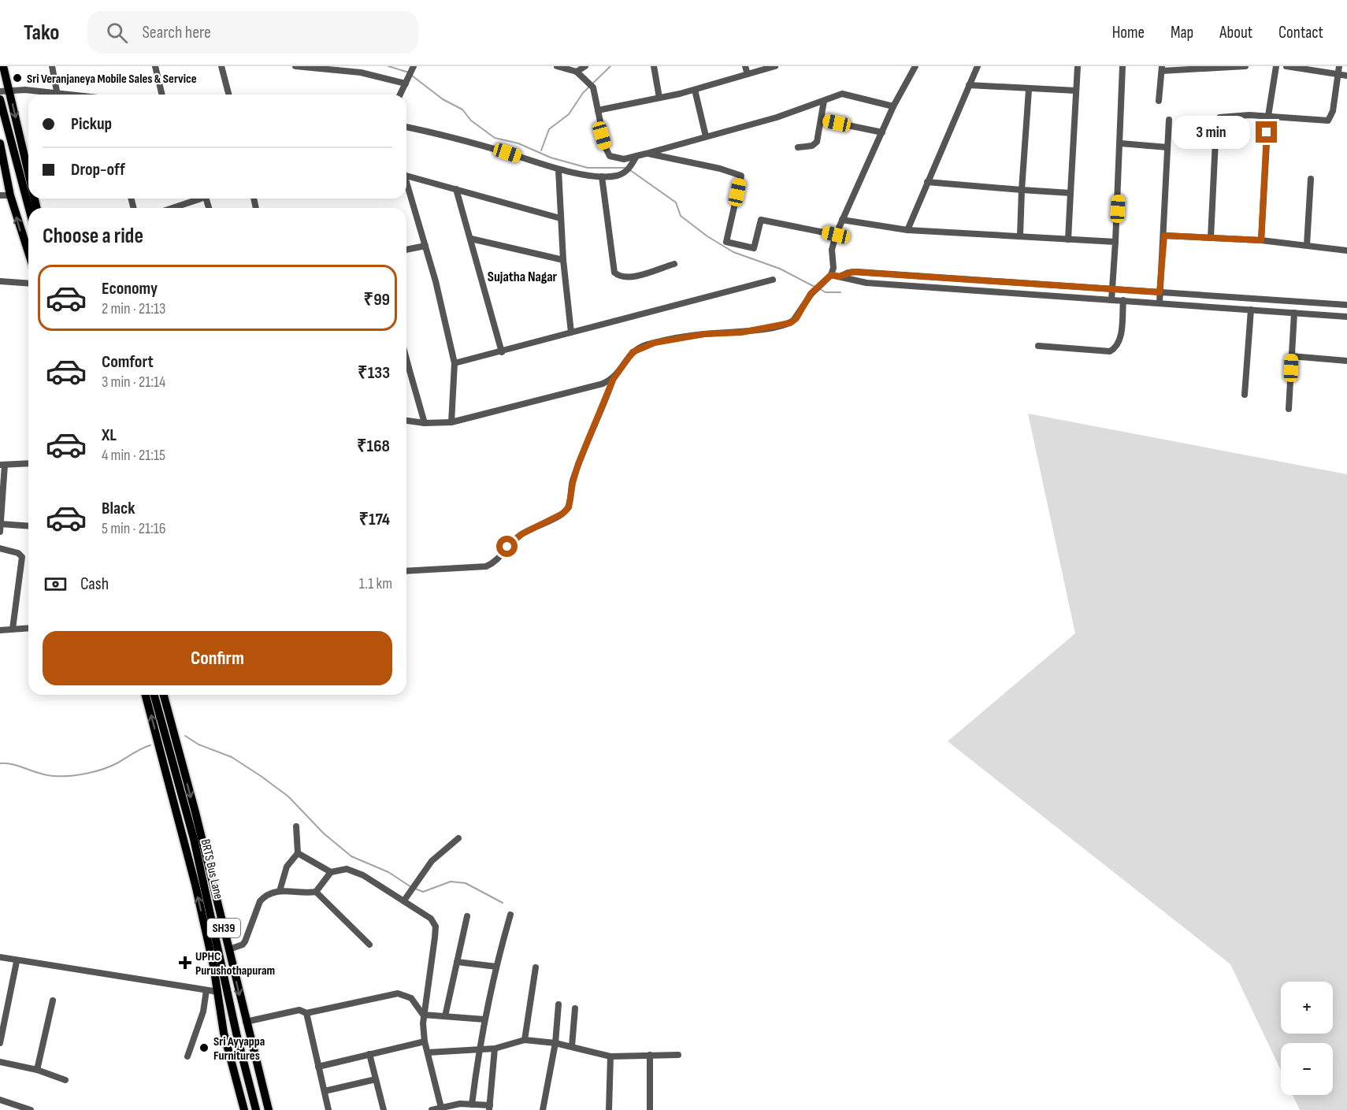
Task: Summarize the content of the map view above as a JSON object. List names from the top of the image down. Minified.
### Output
{"streets":{"main road":["BRTS Bus Lane","SH39"]},"districts":["Sujatha Nagar"],"places":{"other":["Sri Veranjaneya Mobile Sales & Service","Sri Ayyappa Furnitures"],"health":["UPHC Purushothapuram"]},"page":{"header":"Tako","search":"Search here","nav":["Home","Map","About","Contact"],"banner":["Pickup","Drop-off"],"bubble":"3 min","heading":"Choose a ride","list":[{"name":"Economy","note":"2 min · 21:13","value":"₹99"},{"name":"Comfort","note":"3 min · 21:14","value":"₹133"},{"name":"XL","note":"4 min · 21:15","value":"₹168"},{"name":"Black","note":"5 min · 21:16","value":"₹174"}],"pay":["Cash","1.1 km"],"buttons":"Confirm","map_buttons":["+","−"]}}
